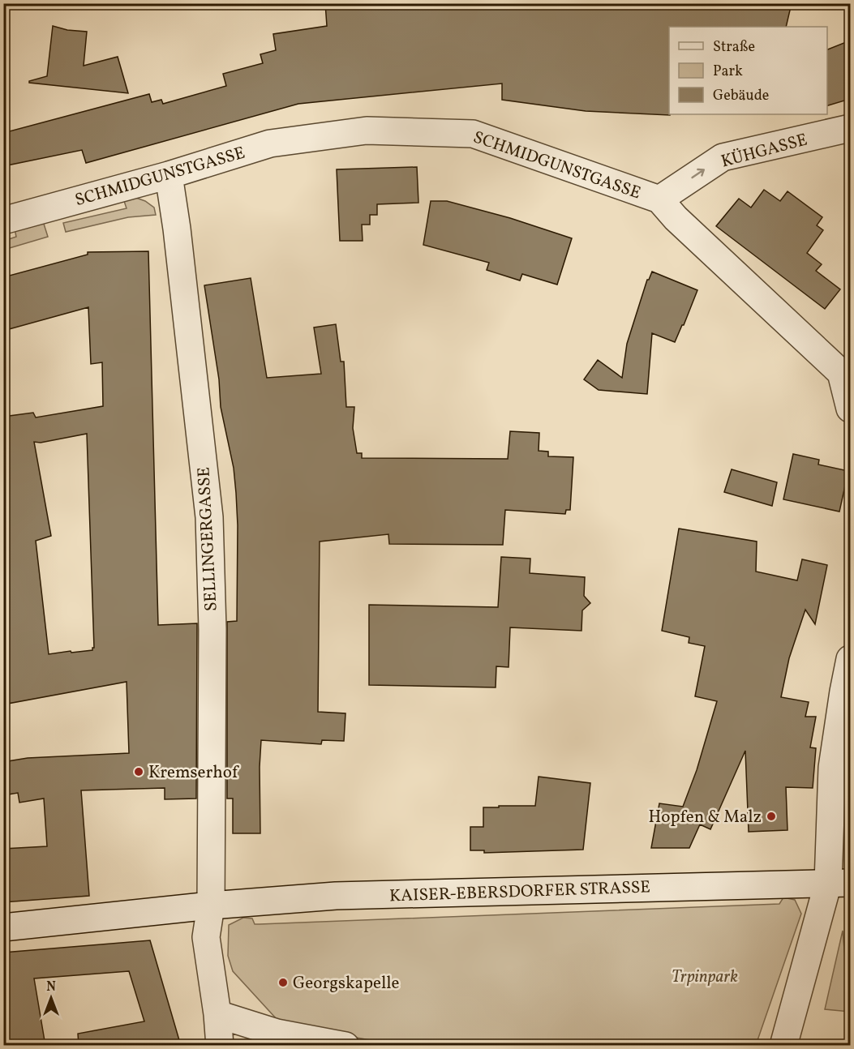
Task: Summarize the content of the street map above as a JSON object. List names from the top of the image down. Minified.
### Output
{"streets":{"street":["KÜHGASSE","SCHMIDGUNSTGASSE","SELLINGERGASSE","KAISER-EBERSDORFER STRASSE"]},"crossings":[["KÜHGASSE","SCHMIDGUNSTGASSE"],["SCHMIDGUNSTGASSE","SELLINGERGASSE"],["SELLINGERGASSE","KAISER-EBERSDORFER STRASSE"]],"one_way":["KÜHGASSE"],"parks":["Trpinpark"],"places":["Kremserhof","Hopfen & Malz","Georgskapelle"],"legend":["Straße","Park","Gebäude"],"north":"top"}
